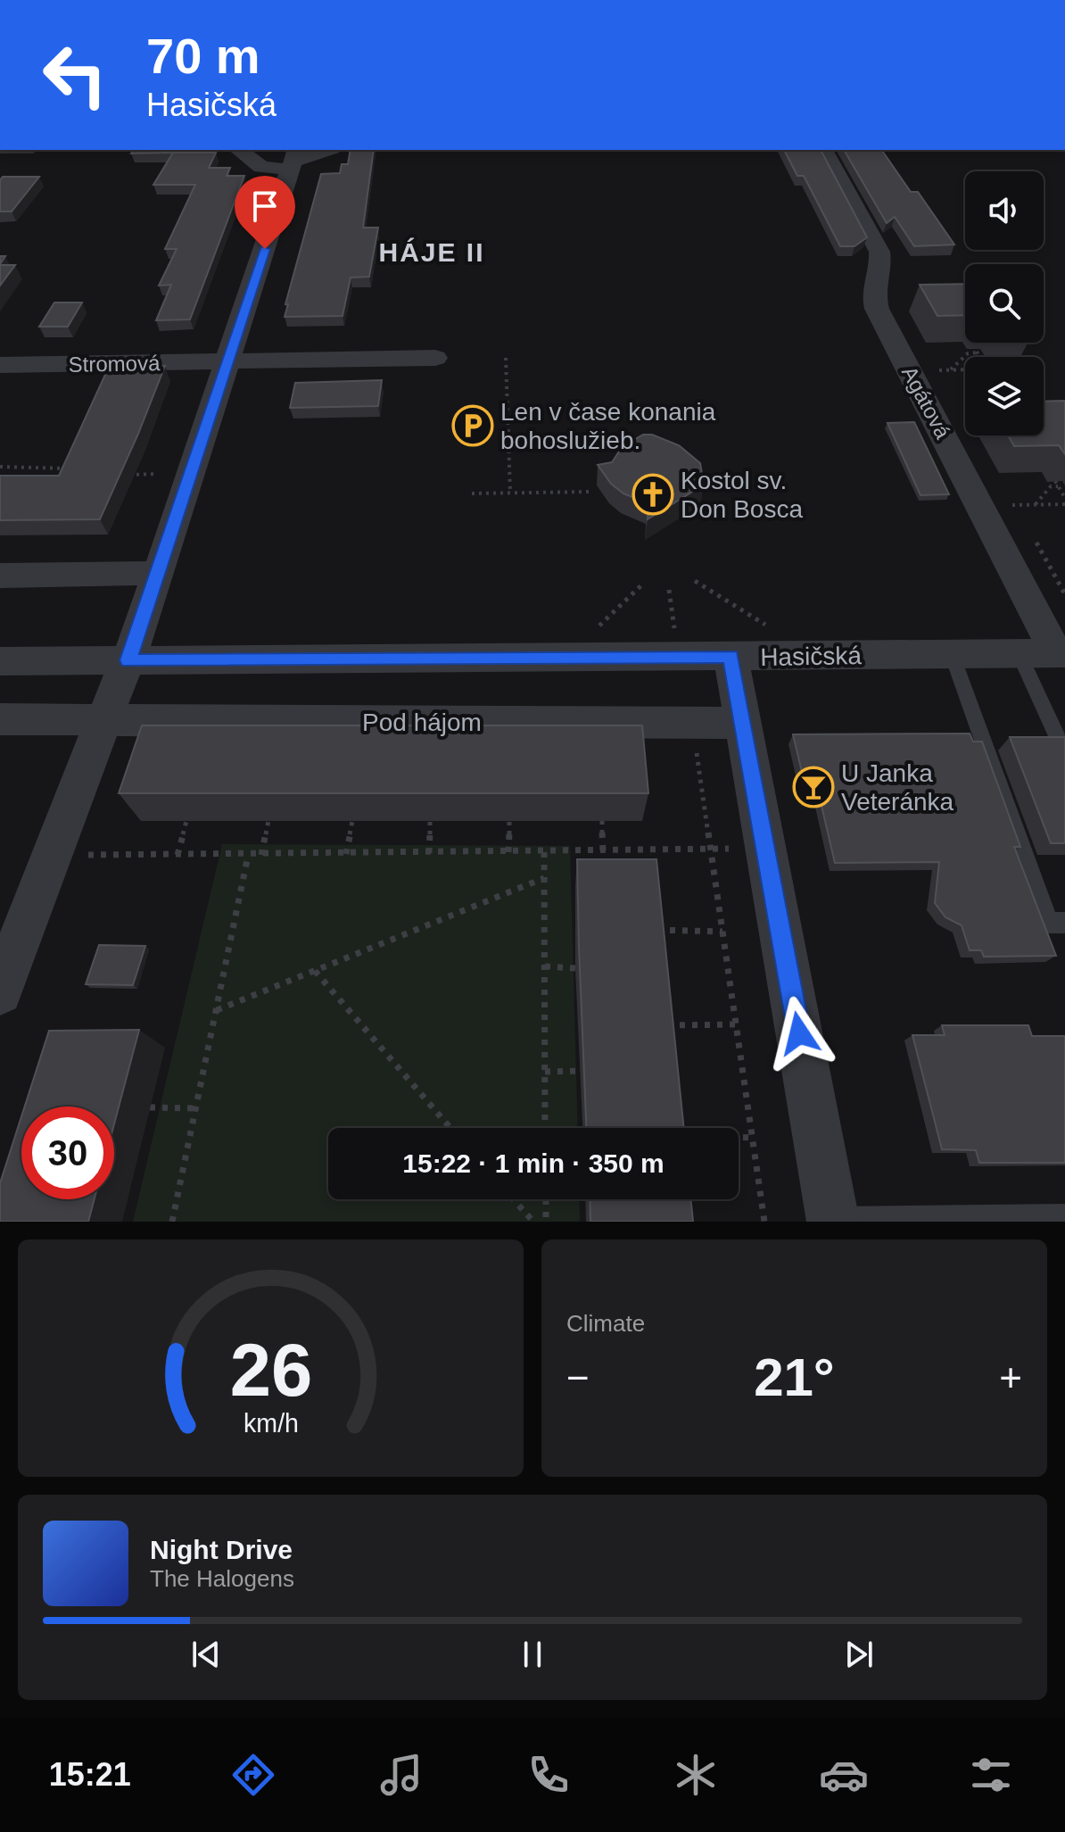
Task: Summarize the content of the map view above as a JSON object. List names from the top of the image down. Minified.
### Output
{"streets":{"street":["Stromová","Agátová","Hasičská","Pod hájom"]},"crossings":[["Agátová","Hasičská"]],"districts":["HÁJE II"],"places":{"parking":["Len v čase konania bohoslužieb."],"church":["Kostol sv. Don Bosca"],"bar":["U Janka Veteránka"]},"page":{"turn":["70 m","Hasičská"],"limit":"30","trip":"15:22 · 1 min · 350 m","tile":"Climate","heat":["−","21°","+"],"song":["Night Drive","The Halogens"],"tabs":"15:21","gauge":["26","km/h"]}}
